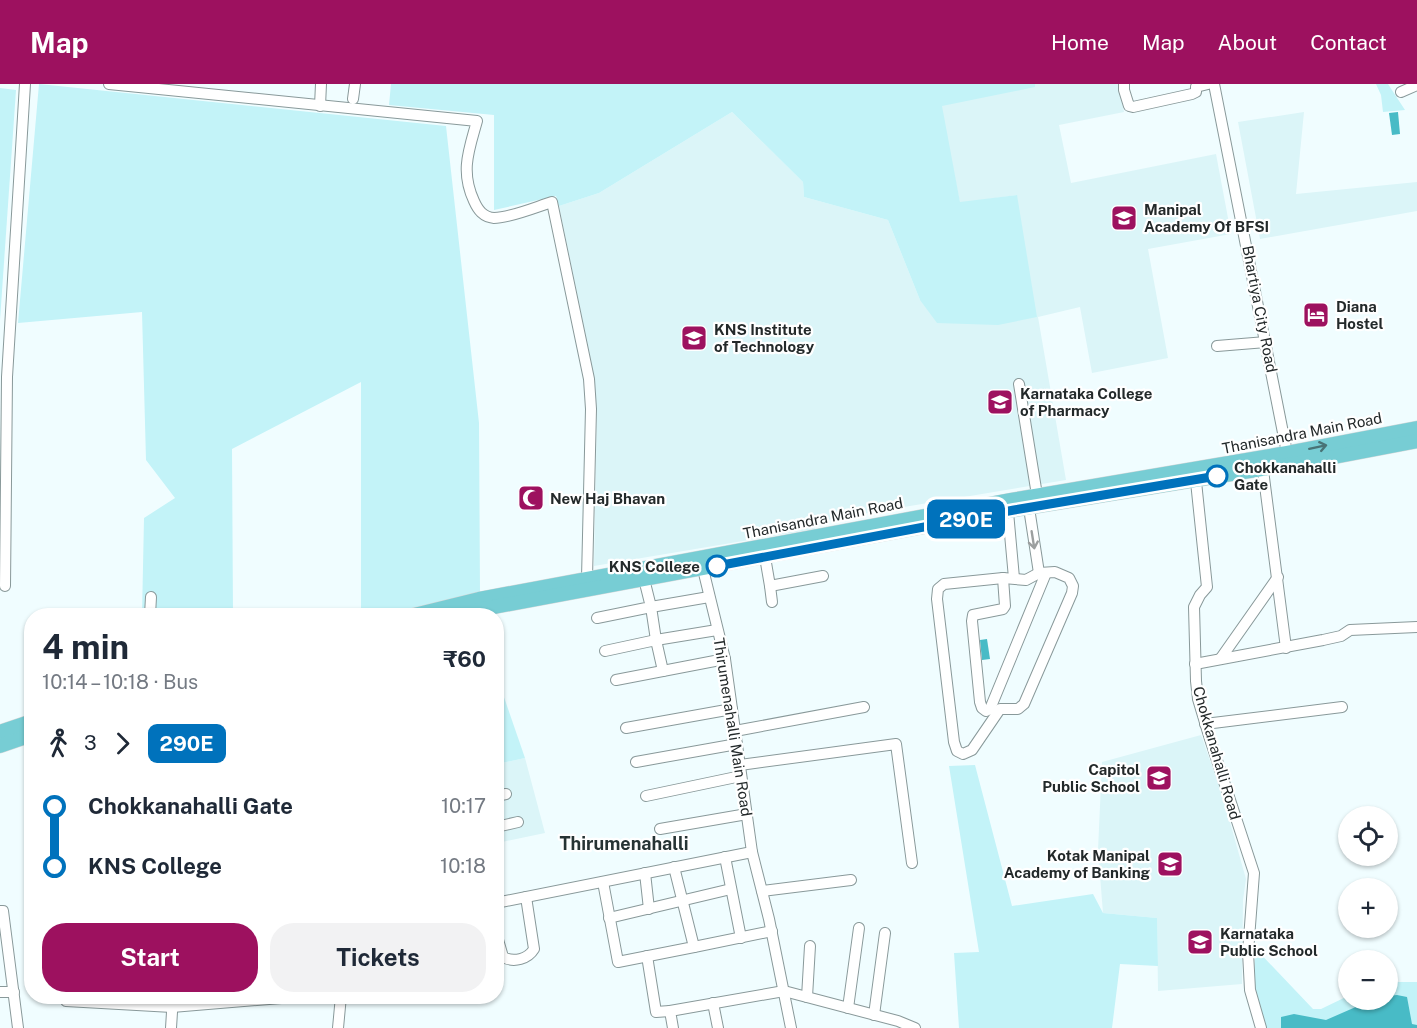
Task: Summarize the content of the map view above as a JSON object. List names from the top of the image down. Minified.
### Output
{"streets":{"main road":["Thanisandra Main Road"],"street":["Bhartiya City Road","Thirumenahalli Main Road","Chokkanahalli Road"]},"crossings":[["Bhartiya City Road","Thanisandra Main Road"],["Thanisandra Main Road","Thirumenahalli Main Road"],["Thanisandra Main Road","Chokkanahalli Road"]],"districts":["Thirumenahalli"],"places":{"school or university":["Manipal Academy Of BFSI","KNS Institute of Technology","Karnataka College of Pharmacy","Capitol Public School","Kotak Manipal Academy of Banking","Karnataka Public School"],"hotel":["Diana Hostel"],"other":["Chokkanahalli Gate","KNS College"],"mosque":["New Haj Bhavan"]},"lines":["bus line 290E"],"page":{"header":"Map","nav":["Home","Map","About","Contact"],"on_map":"290E","heading":["4 min","10:14 – 10:18 · Bus","₹60"],"legs":["3","290E"],"list":[{"name":"Chokkanahalli Gate","value":"10:17"},{"name":"KNS College","value":"10:18"}],"map_buttons":["+","−"],"buttons":["Start","Tickets"]}}
